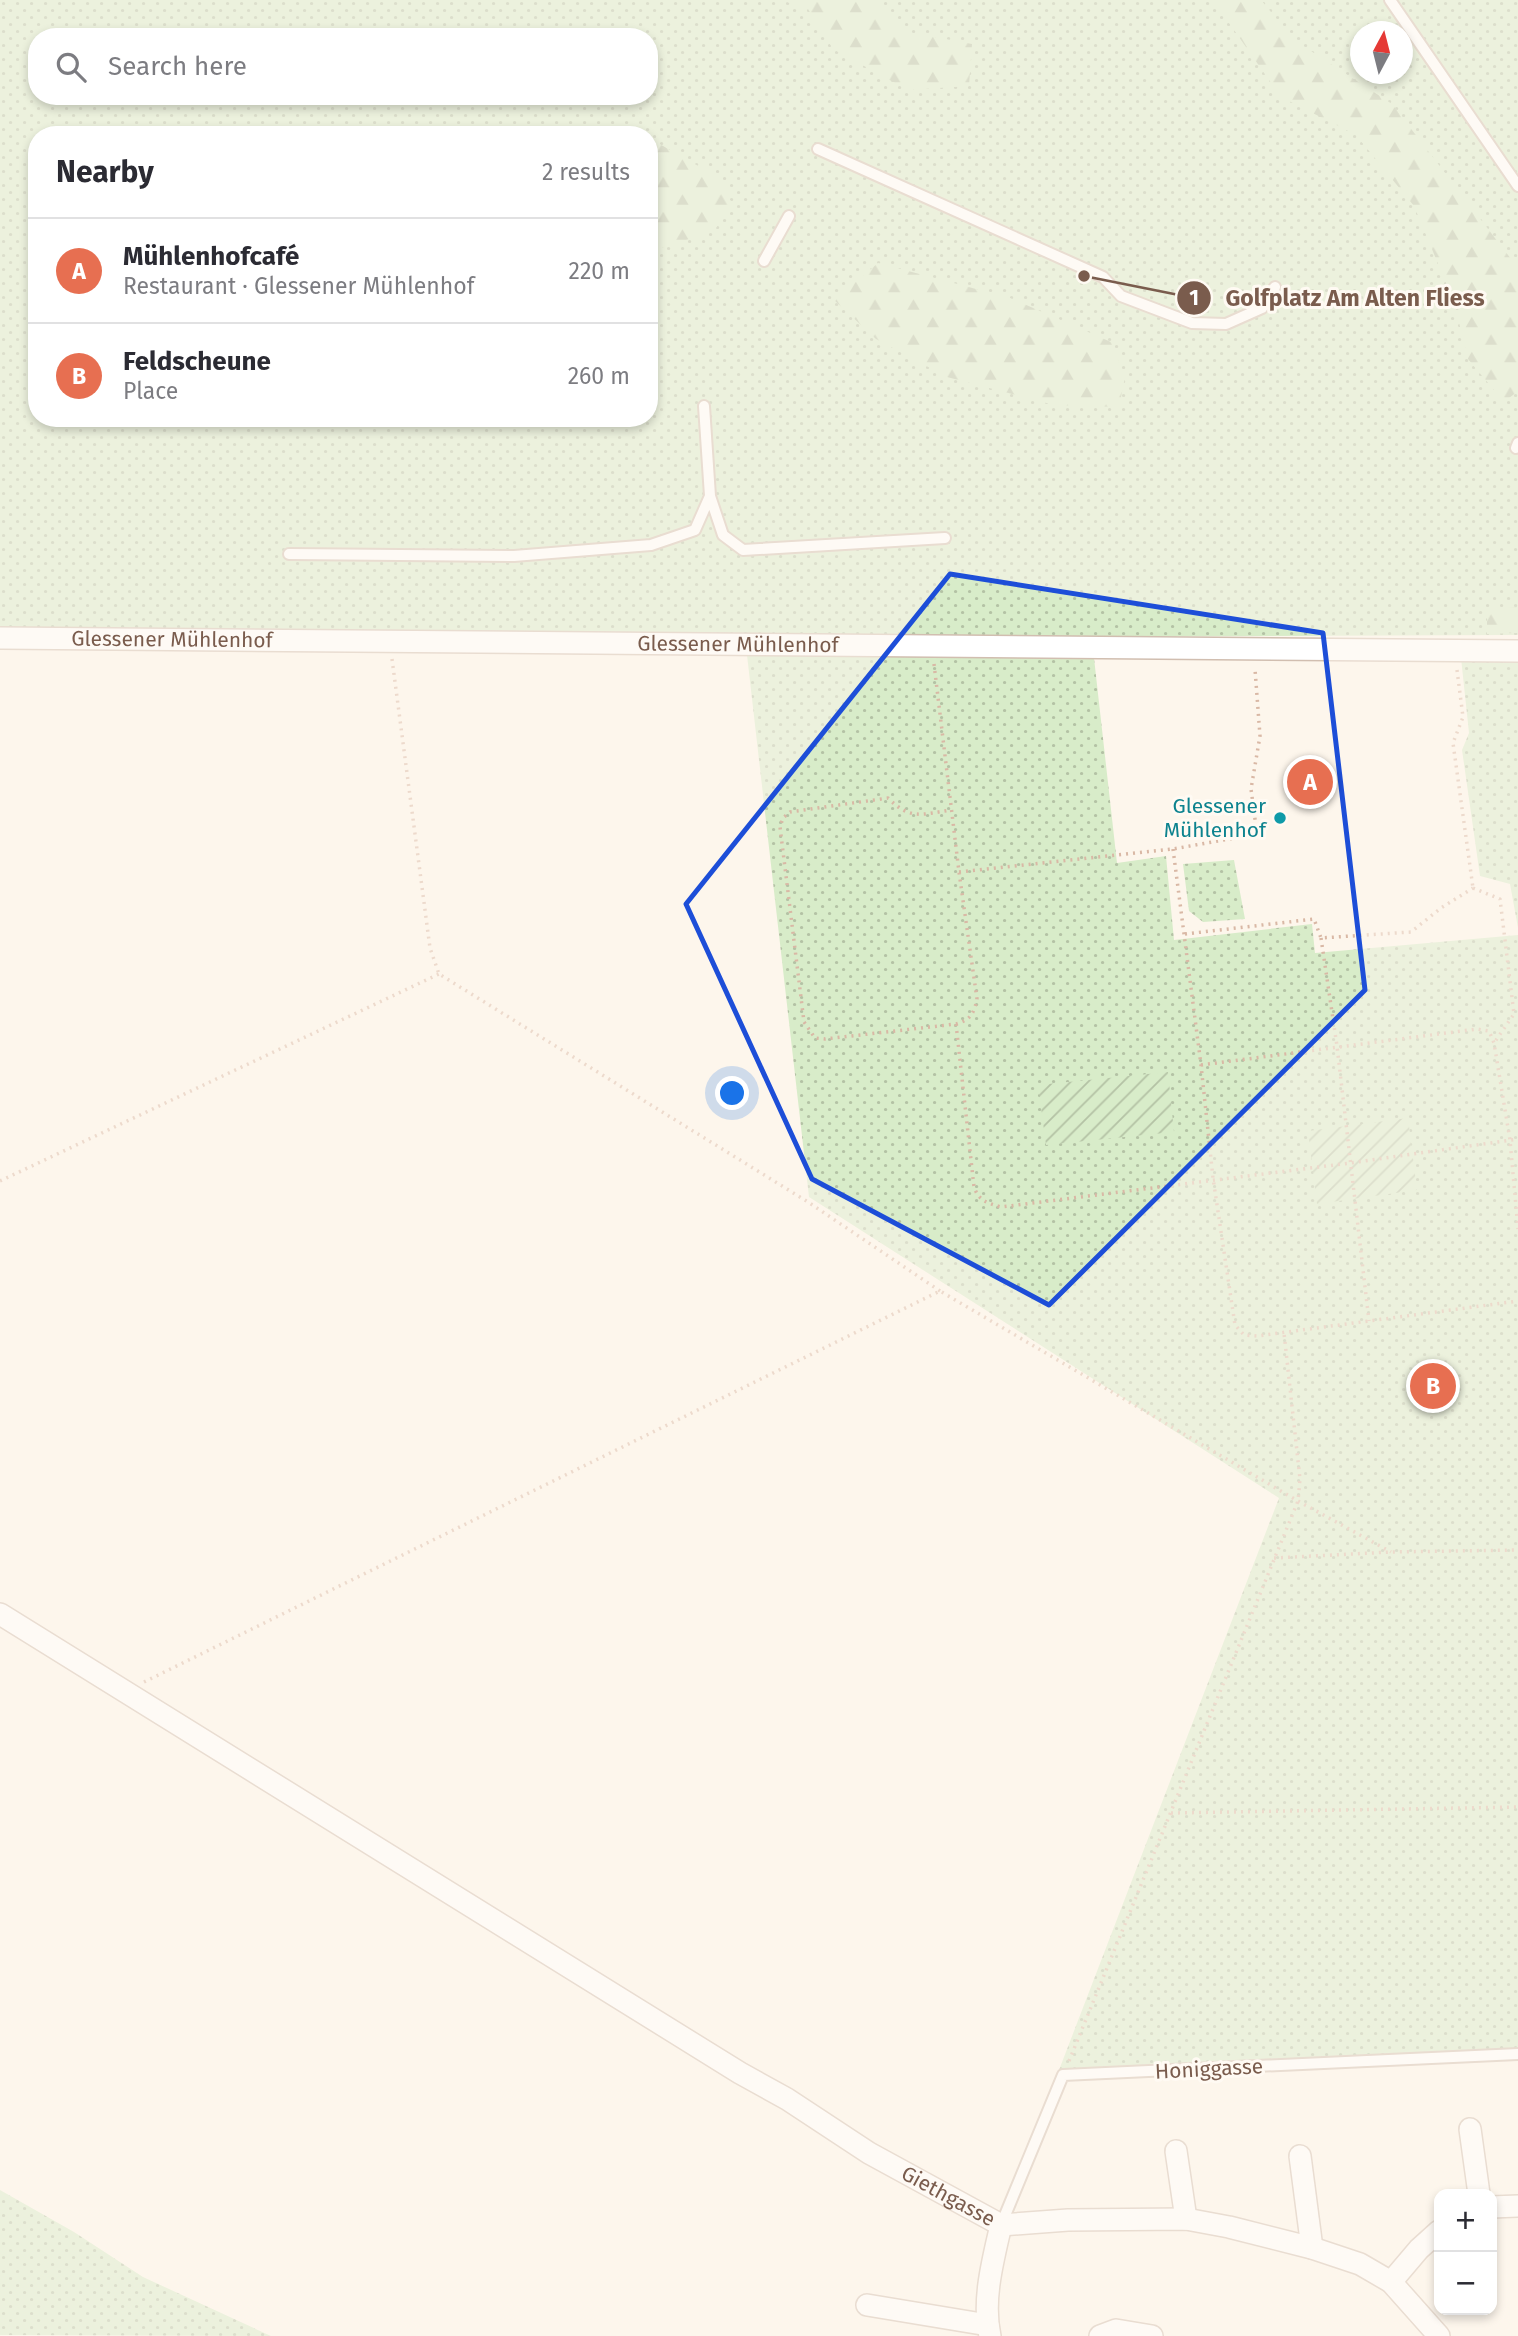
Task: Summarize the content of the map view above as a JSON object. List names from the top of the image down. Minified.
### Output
{"streets":{"street":["Glessener Mühlenhof","Giethgasse"],"lane":["Honiggasse"]},"places":["Golfplatz Am Alten Fliess","Glessener Mühlenhof"],"north":"top","page":{"search":"Search here","heading":["Nearby","2 results"],"list":[{"mark":"A","name":"Mühlenhofcafé","note":"Restaurant · Glessener Mühlenhof","value":"220 m"},{"mark":"B","name":"Feldscheune","note":"Place","value":"260 m"}],"pins":["A","B"],"map_buttons":["+","−"]}}
